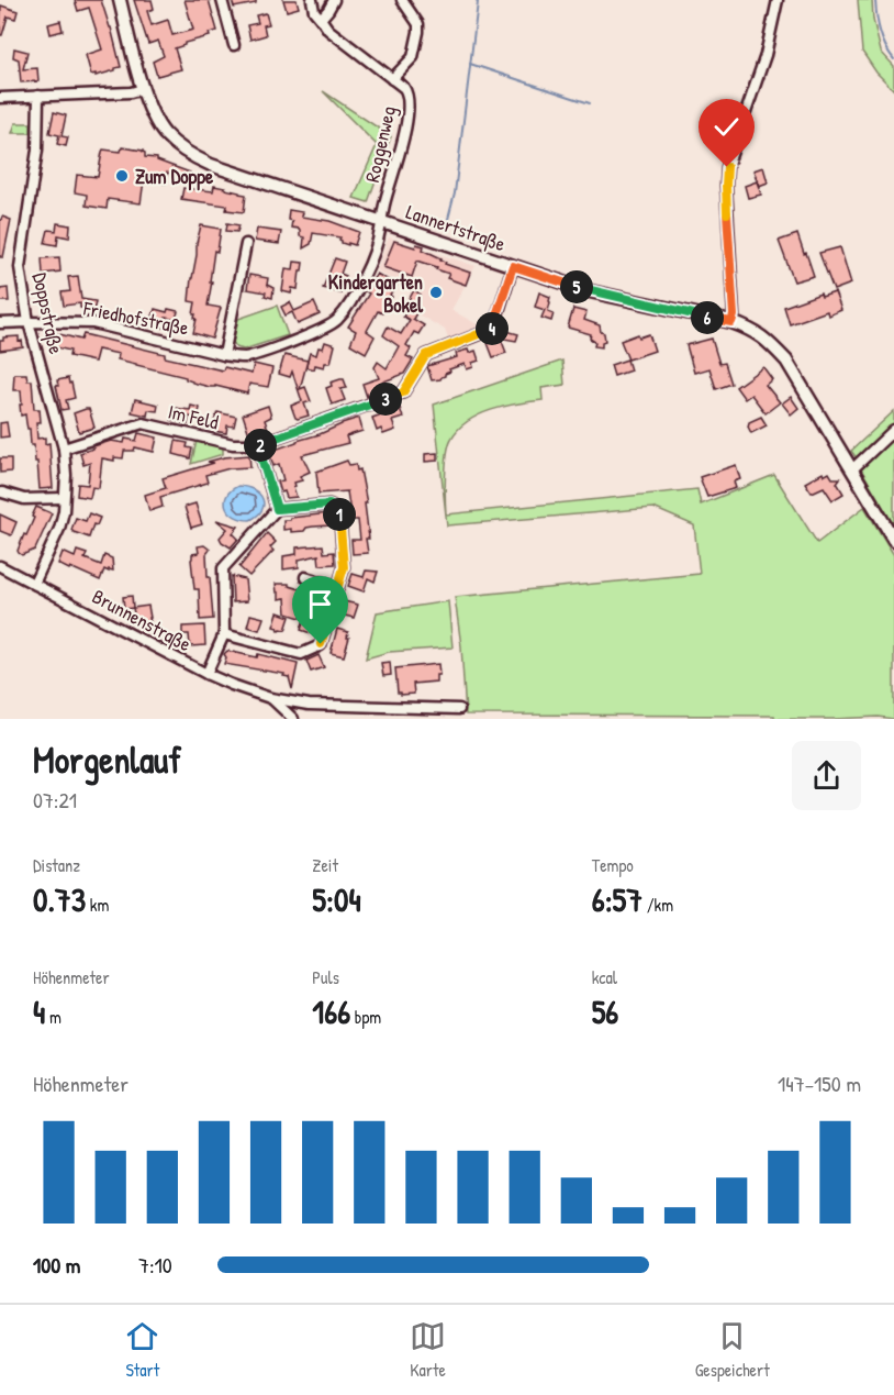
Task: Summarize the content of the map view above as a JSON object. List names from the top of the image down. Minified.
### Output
{"streets":{"street":["Roggenweg","Lannertstraße","Doppstraße","Friedhofstraße","Im Feld","Brunnenstraße"]},"crossings":[["Roggenweg","Lannertstraße"],["Roggenweg","Friedhofstraße"],["Lannertstraße","Friedhofstraße"],["Doppstraße","Friedhofstraße"],["Doppstraße","Im Feld"],["Doppstraße","Brunnenstraße"]],"places":["Zum Doppe","Kindergarten Bokel"],"page":{"pins":["5","6","4","3","2","1"],"heading":["Morgenlauf","07:21"],"stats":[["Distanz","0.73 km"],["Zeit","5:04"],["Tempo","6:57 /km"],["Höhenmeter","4 m"],["Puls","166 bpm"],["kcal","56"]],"chart":["Höhenmeter","147–150 m"],"list":[{"name":"100 m","note":"7:10"}],"tabs":["Start","Karte","Gespeichert"]}}
